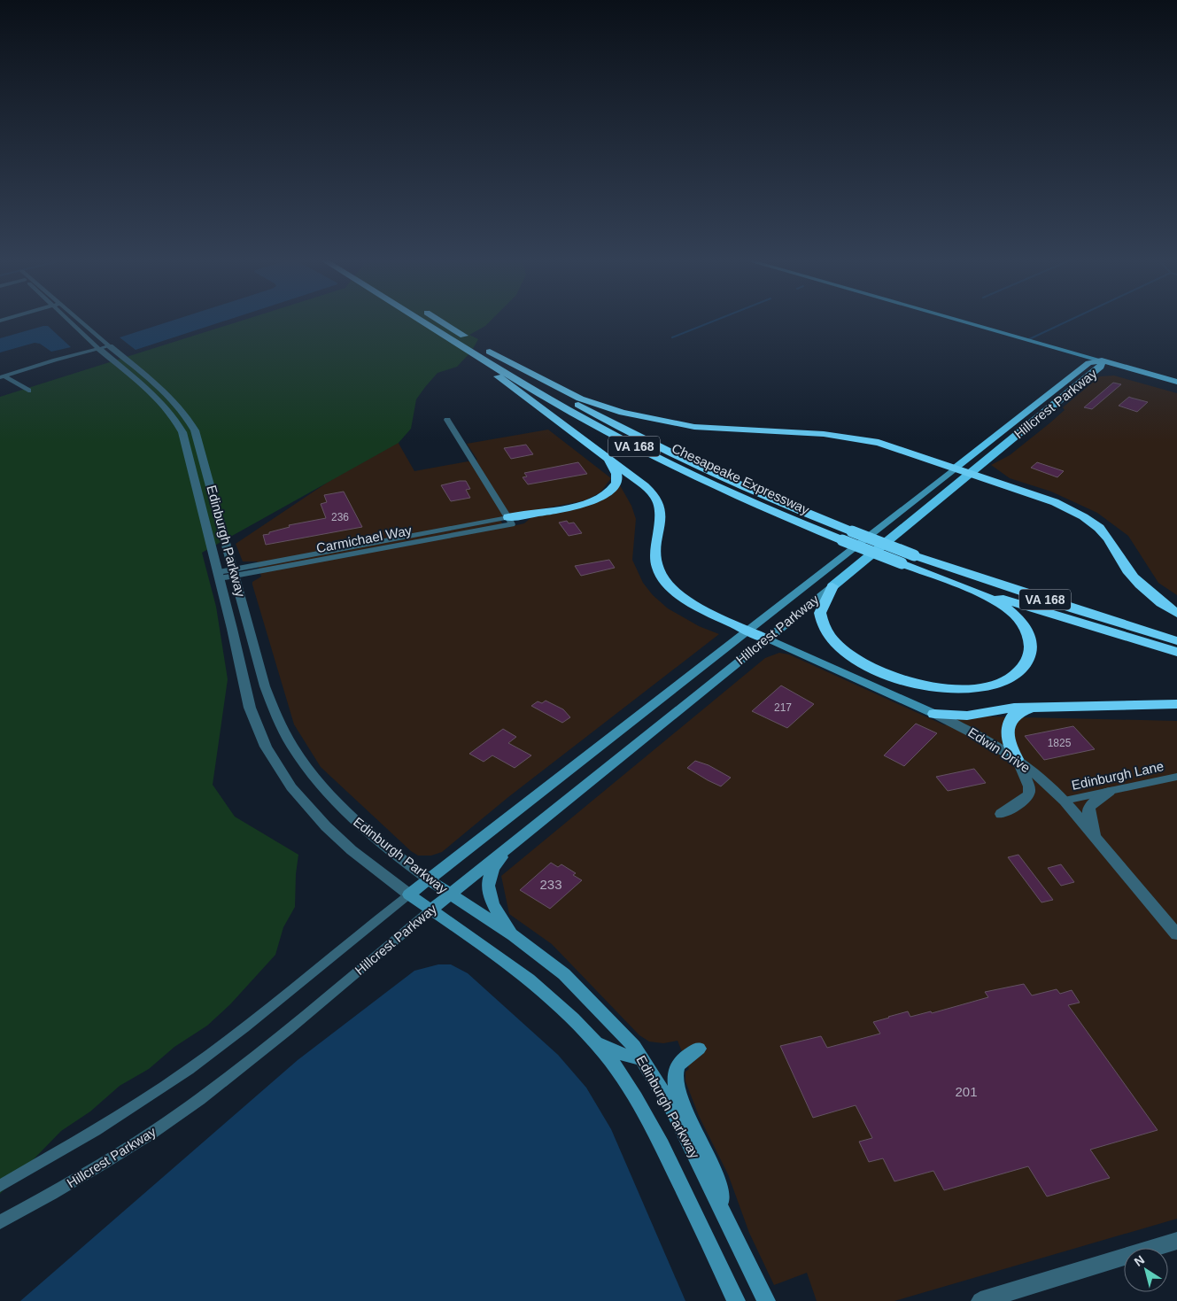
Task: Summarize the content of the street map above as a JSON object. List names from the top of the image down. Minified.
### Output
{"streets":{"highway":["Hillcrest Parkway","VA 168","Chesapeake Expressway"],"main road":["Edinburgh Parkway","Edwin Drive"],"street":["Carmichael Way","Edinburgh Lane"]},"crossings":[["Hillcrest Parkway","Chesapeake Expressway"],["Hillcrest Parkway","Edinburgh Parkway"],["Hillcrest Parkway","Edwin Drive"],["Carmichael Way","Edinburgh Parkway"],["Edwin Drive","Edinburgh Lane"]],"house_numbers":["236","217","1825","233","201"],"north":"top left"}
